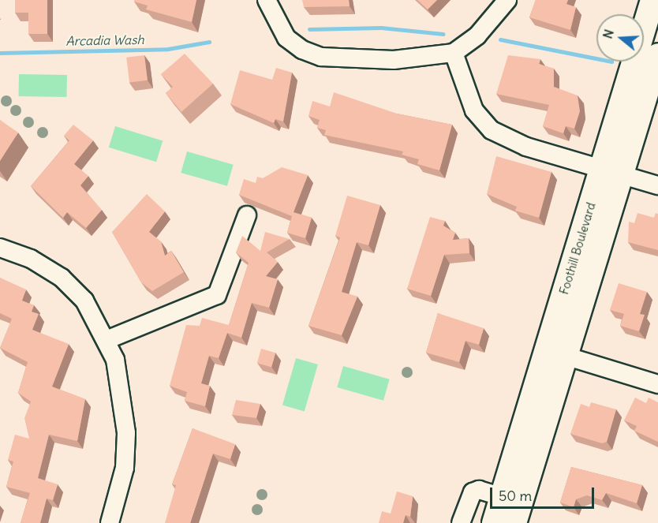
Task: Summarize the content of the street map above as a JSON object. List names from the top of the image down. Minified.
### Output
{"streets":{"main road":["Foothill Boulevard"]},"water":["Arcadia Wash"],"scale_bar":"50 m","north":"left"}
